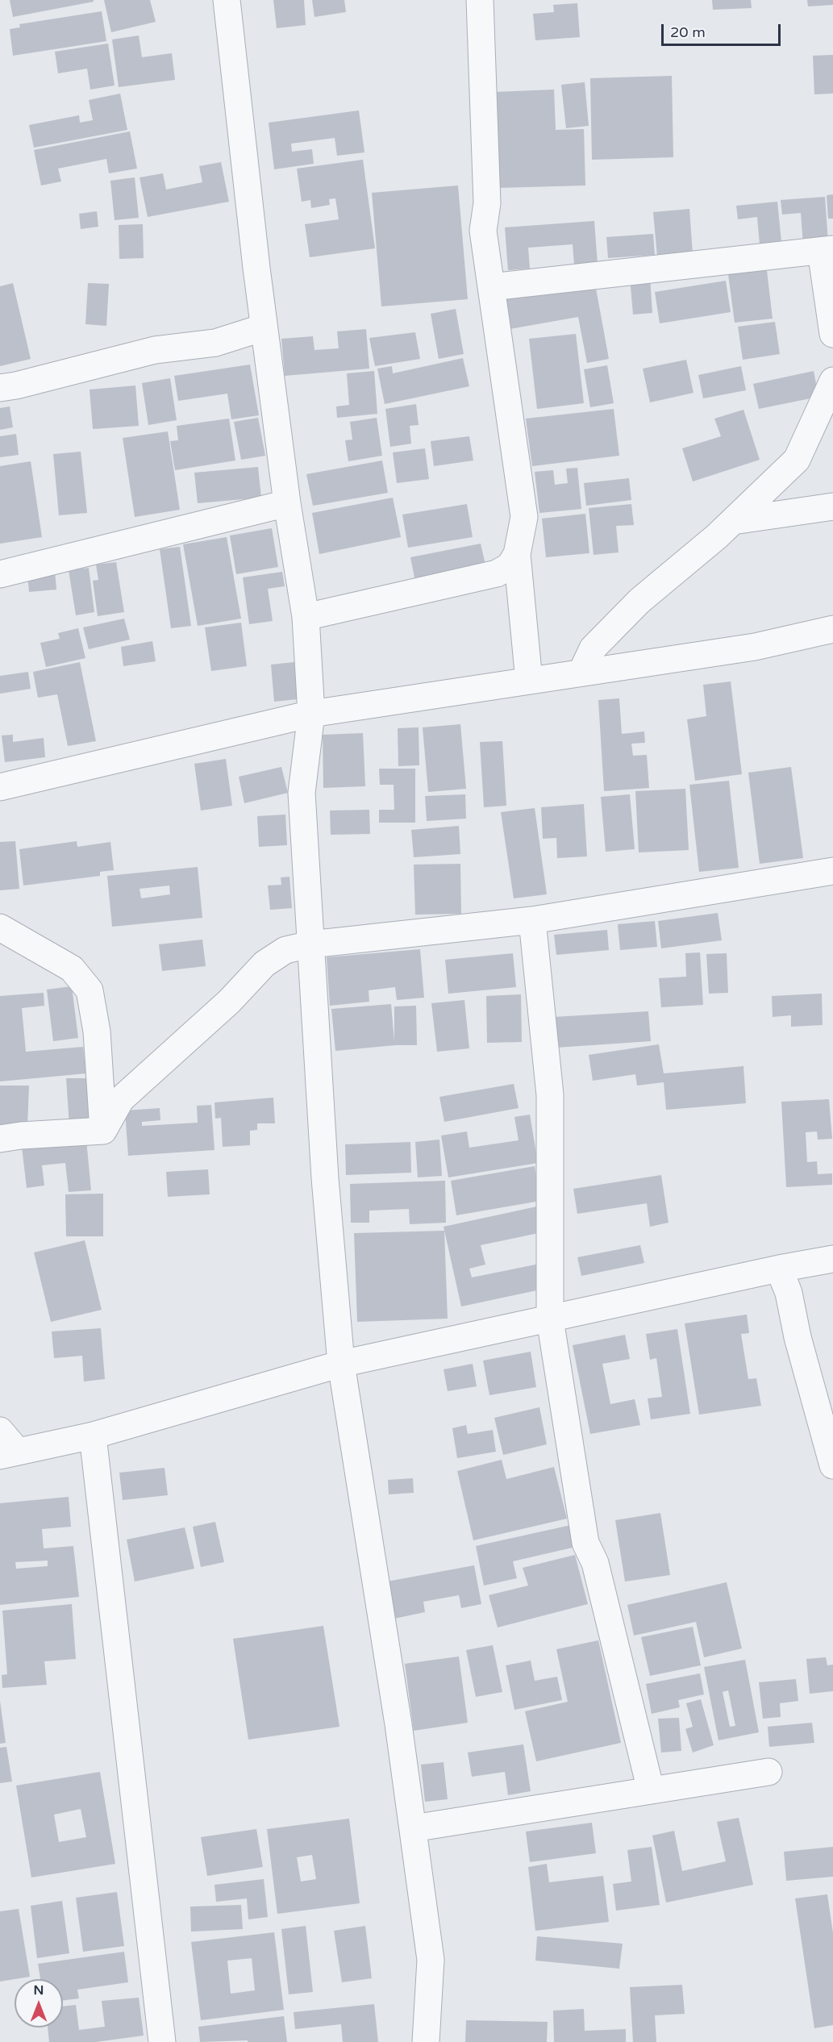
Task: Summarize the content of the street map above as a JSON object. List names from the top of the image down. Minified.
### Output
{"scale_bar":"20 m","north":"top"}
